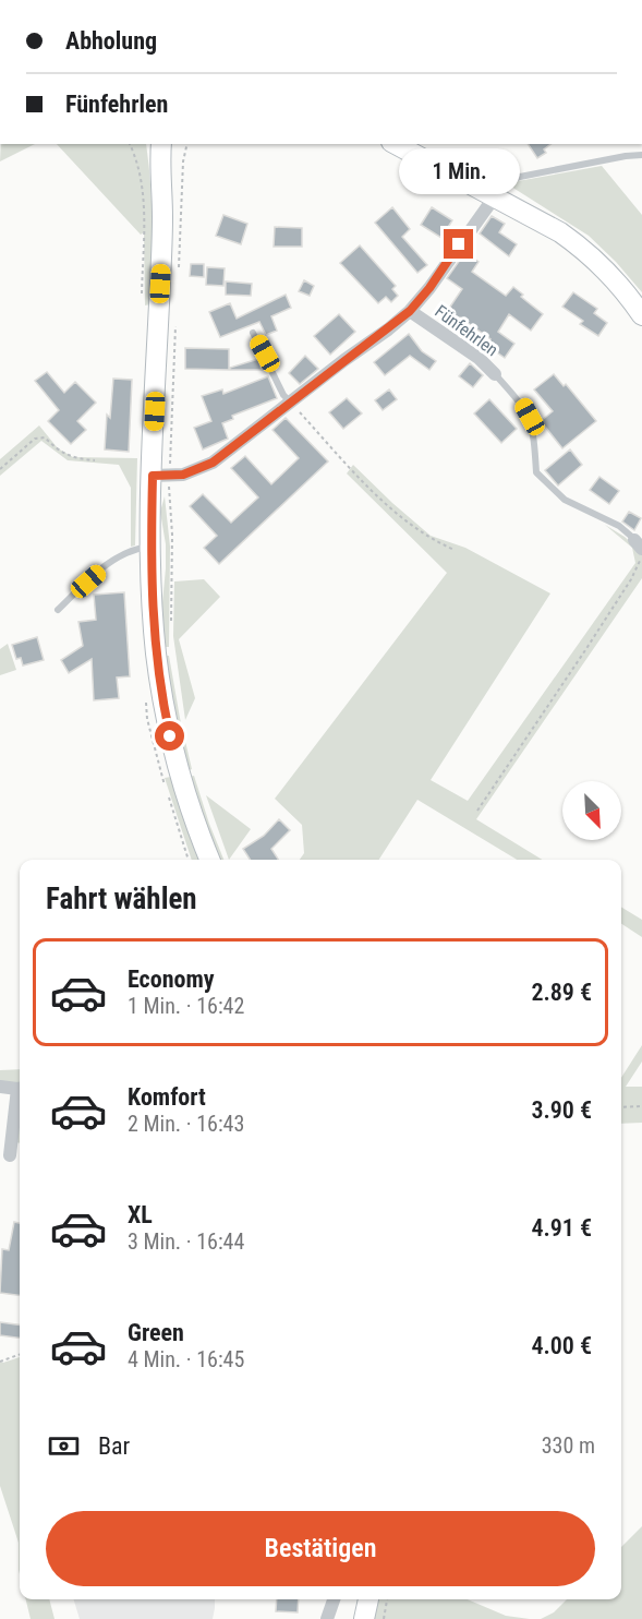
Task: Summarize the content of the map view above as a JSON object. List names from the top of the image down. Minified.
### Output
{"streets":{"street":["Fünfehrlen"]},"north":"bottom right","page":{"banner":["Abholung","Fünfehrlen"],"bubble":"1 Min.","heading":"Fahrt wählen","list":[{"name":"Economy","note":"1 Min. · 16:42","value":"2.89 €"},{"name":"Komfort","note":"2 Min. · 16:43","value":"3.90 €"},{"name":"XL","note":"3 Min. · 16:44","value":"4.91 €"},{"name":"Green","note":"4 Min. · 16:45","value":"4.00 €"}],"pay":["Bar","330 m"],"buttons":"Bestätigen"}}
